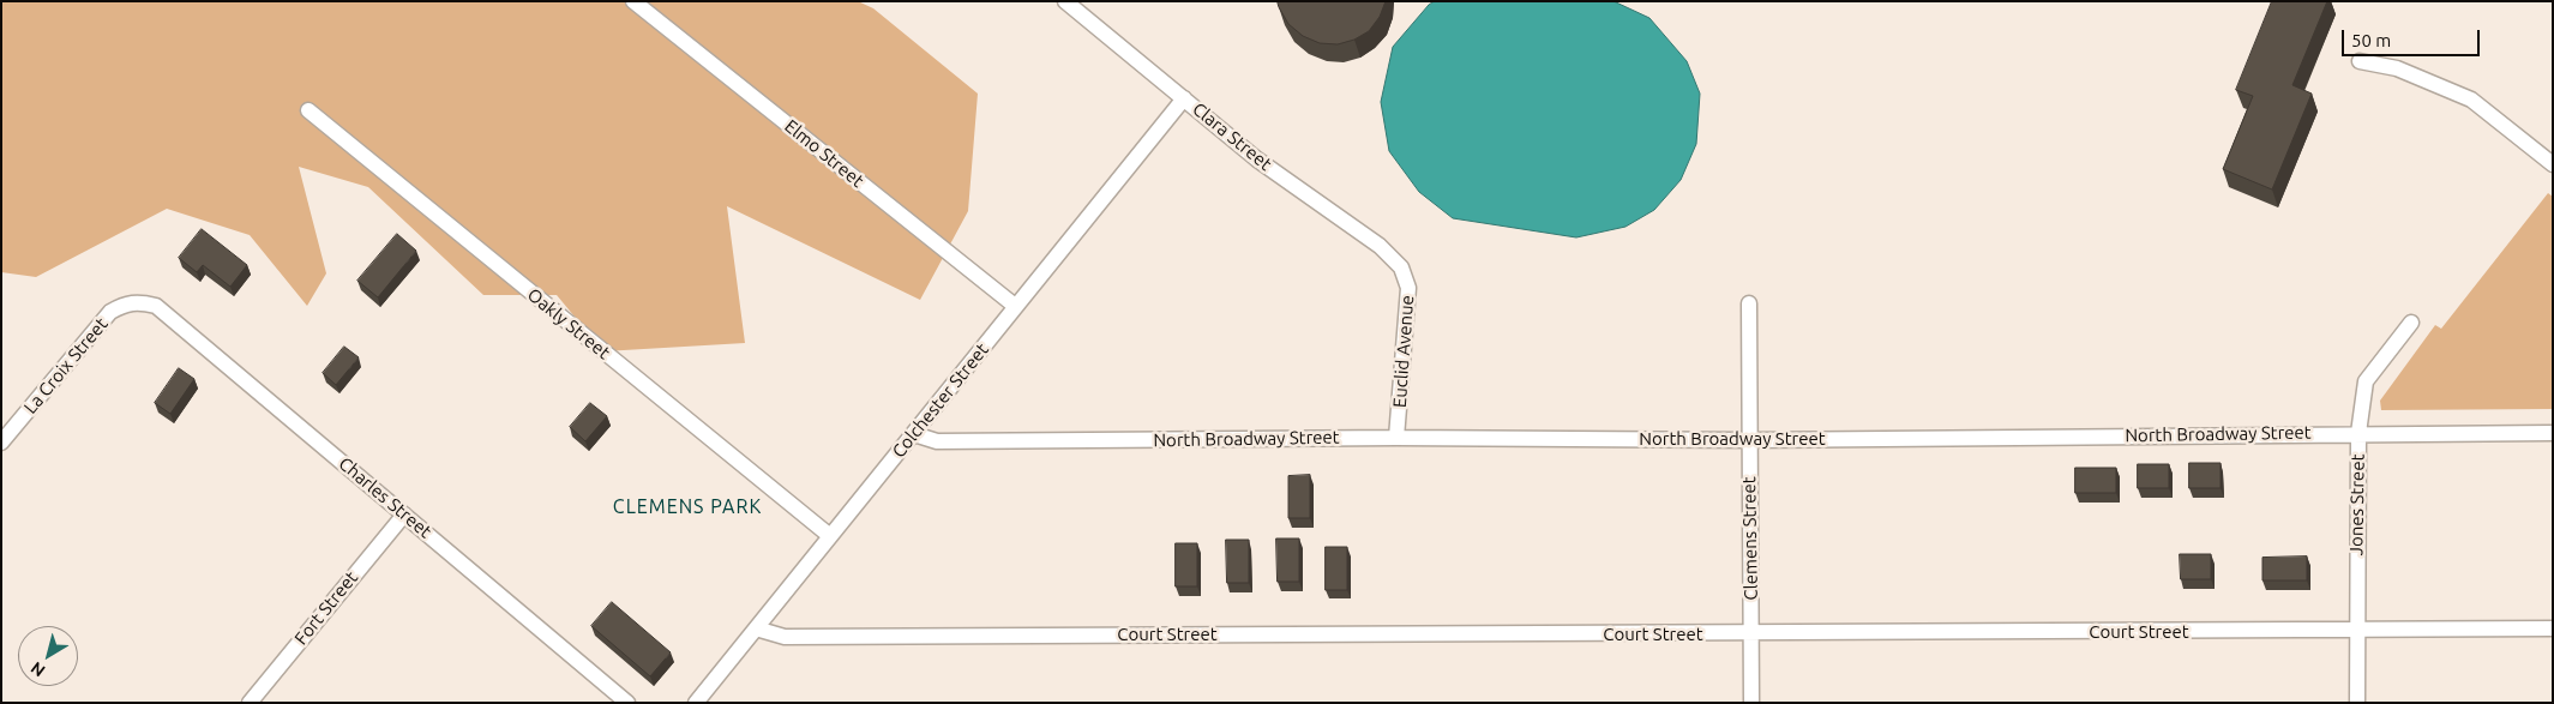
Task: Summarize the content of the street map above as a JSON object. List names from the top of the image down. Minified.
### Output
{"streets":{"street":["Clara Street","Elmo Street","Oakly Street","Euclid Avenue","La Croix Street","Colchester Street","North Broadway Street","Charles Street","Jones Street","Clemens Street","Fort Street","Court Street"]},"crossings":[["Clara Street","Euclid Avenue"],["Clara Street","Colchester Street"],["Elmo Street","Colchester Street"],["Oakly Street","Colchester Street"],["Euclid Avenue","North Broadway Street"],["La Croix Street","Charles Street"],["Colchester Street","North Broadway Street"],["Colchester Street","Court Street"],["North Broadway Street","Jones Street"],["North Broadway Street","Clemens Street"],["Charles Street","Fort Street"],["Jones Street","Court Street"],["Clemens Street","Court Street"]],"districts":["CLEMENS PARK"],"scale_bar":"50 m","north":"bottom left"}
